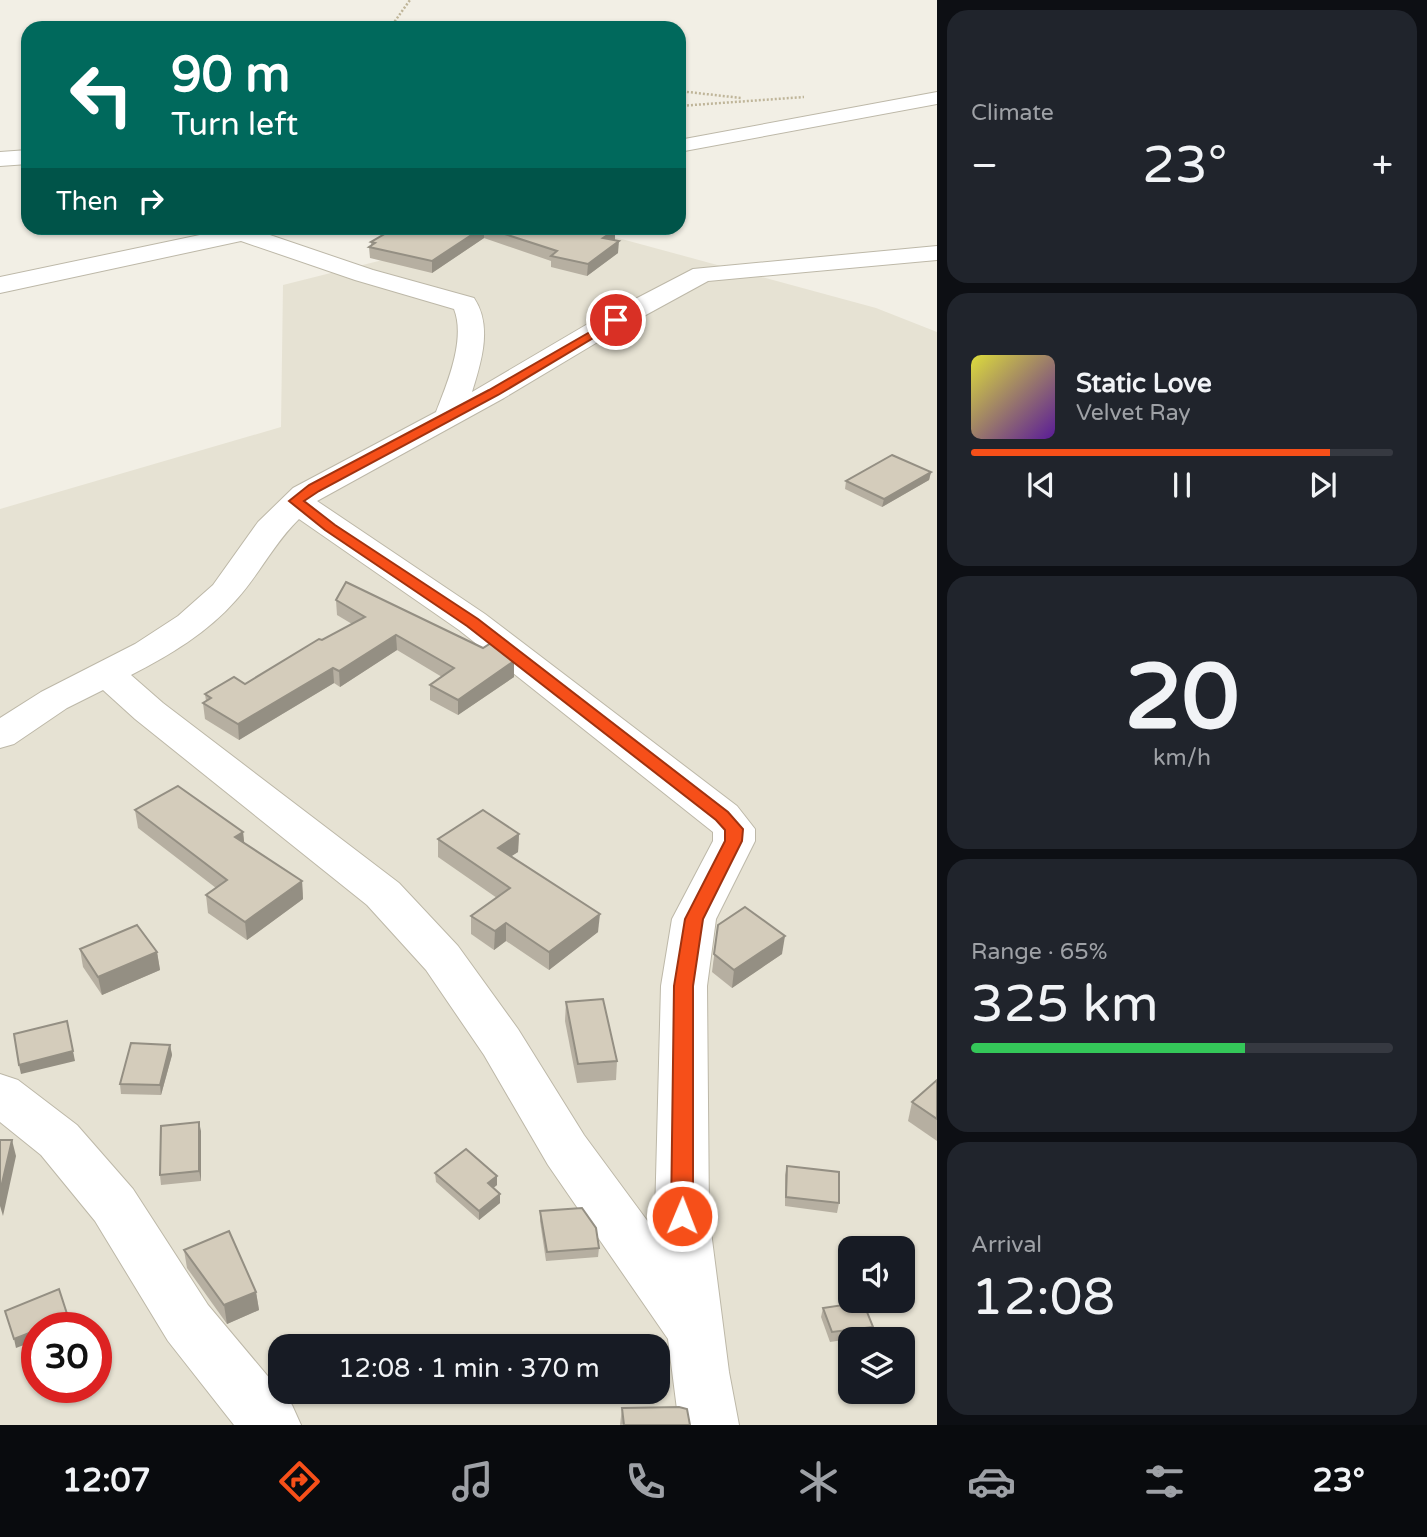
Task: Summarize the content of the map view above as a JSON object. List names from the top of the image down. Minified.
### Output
{"page":{"tile":["Climate",["20","km/h"],["Range · 65%","325 km"],["Arrival","12:08"]],"turn":["90 m","Turn left"],"heat":["−","23°","+"],"then":"Then","song":["Static Love","Velvet Ray"],"limit":"30","trip":"12:08 · 1 min · 370 m","tabs":["12:07","23°"]}}
